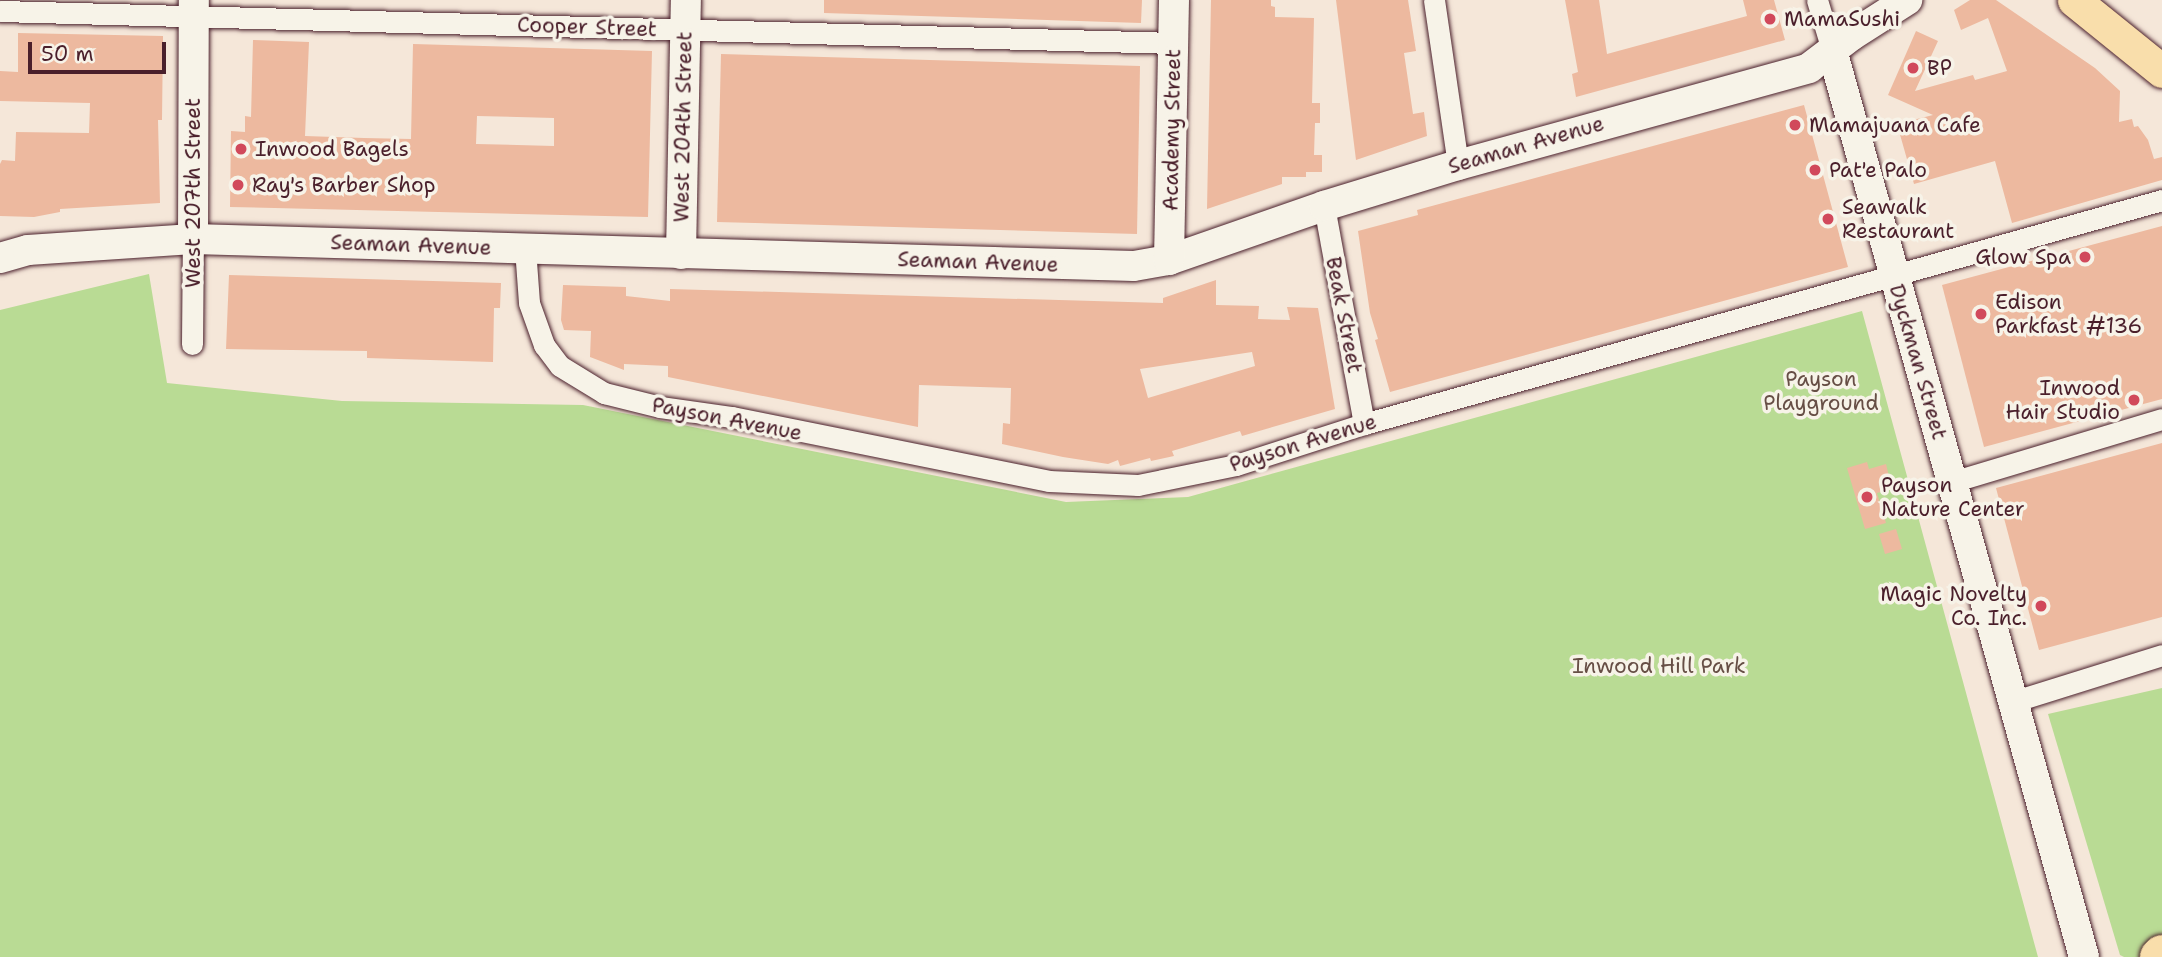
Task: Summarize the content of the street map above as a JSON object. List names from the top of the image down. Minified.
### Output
{"streets":{"street":["Cooper Street","West 204th Street","Academy Street","Seaman Avenue","West 207th Street","Beak Street","Dyckman Street","Payson Avenue"]},"crossings":[["Cooper Street","West 204th Street"],["Cooper Street","Academy Street"],["Cooper Street","West 207th Street"],["West 204th Street","Seaman Avenue"],["Academy Street","Seaman Avenue"],["Seaman Avenue","West 207th Street"],["Seaman Avenue","Beak Street"],["Seaman Avenue","Dyckman Street"],["Seaman Avenue","Payson Avenue"],["Beak Street","Payson Avenue"],["Dyckman Street","Payson Avenue"]],"parks":["Payson Playground","Inwood Hill Park"],"places":["MamaSushi","BP","Mamajuana Cafe","Inwood Bagels","Pat'e Palo","Ray's Barber Shop","Seawalk Restaurant","Glow Spa","Edison Parkfast #136","Inwood Hair Studio","Payson Nature Center","Magic Novelty Co. Inc."],"scale_bar":"50 m"}
